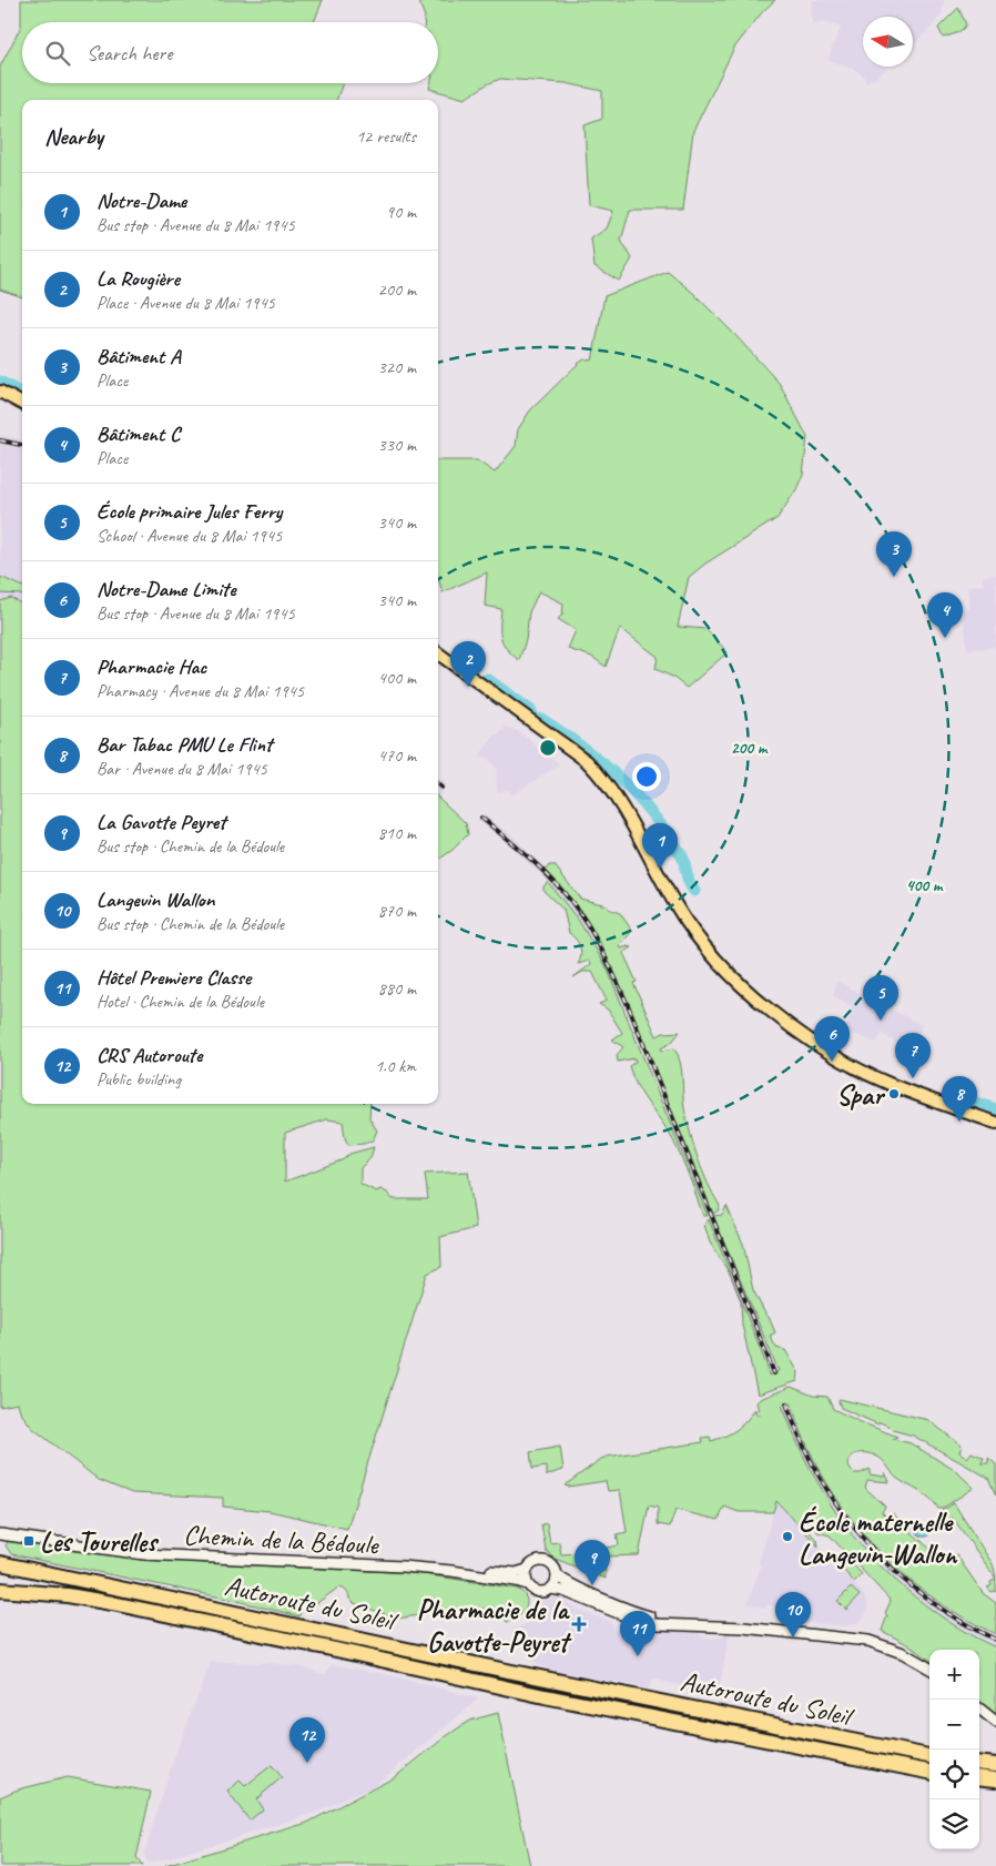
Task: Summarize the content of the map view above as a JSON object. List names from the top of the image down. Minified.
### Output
{"streets":{"highway":["Autoroute du Soleil"],"street":["Chemin de la Bédoule"]},"places":{"other":["Spar","École maternelle Langevin-Wallon"],"transit":["Les Tourelles"],"health":["Pharmacie de la Gavotte-Peyret"]},"north":"left","page":{"search":"Search here","heading":["Nearby","12 results"],"list":[{"mark":"1","name":"Notre-Dame","note":"Bus stop · Avenue du 8 Mai 1945","value":"90 m"},{"mark":"2","name":"La Rougière","note":"Place · Avenue du 8 Mai 1945","value":"200 m"},{"mark":"3","name":"Bâtiment A","note":"Place","value":"320 m"},{"mark":"4","name":"Bâtiment C","note":"Place","value":"330 m"},{"mark":"5","name":"École primaire Jules Ferry","note":"School · Avenue du 8 Mai 1945","value":"340 m"},{"mark":"6","name":"Notre-Dame Limite","note":"Bus stop · Avenue du 8 Mai 1945","value":"340 m"},{"mark":"7","name":"Pharmacie Hac","note":"Pharmacy · Avenue du 8 Mai 1945","value":"400 m"},{"mark":"8","name":"Bar Tabac PMU Le Flint","note":"Bar · Avenue du 8 Mai 1945","value":"470 m"},{"mark":"9","name":"La Gavotte Peyret","note":"Bus stop · Chemin de la Bédoule","value":"810 m"},{"mark":"10","name":"Langevin Wallon","note":"Bus stop · Chemin de la Bédoule","value":"870 m"},{"mark":"11","name":"Hôtel Premiere Classe","note":"Hotel · Chemin de la Bédoule","value":"880 m"},{"mark":"12","name":"CRS Autoroute","note":"Public building","value":"1.0 km"}],"pins":["3","4","2","1","5","6","7","8","9","10","11","12"],"map_buttons":["+","−"]},"rings":["200 m","400 m"]}
